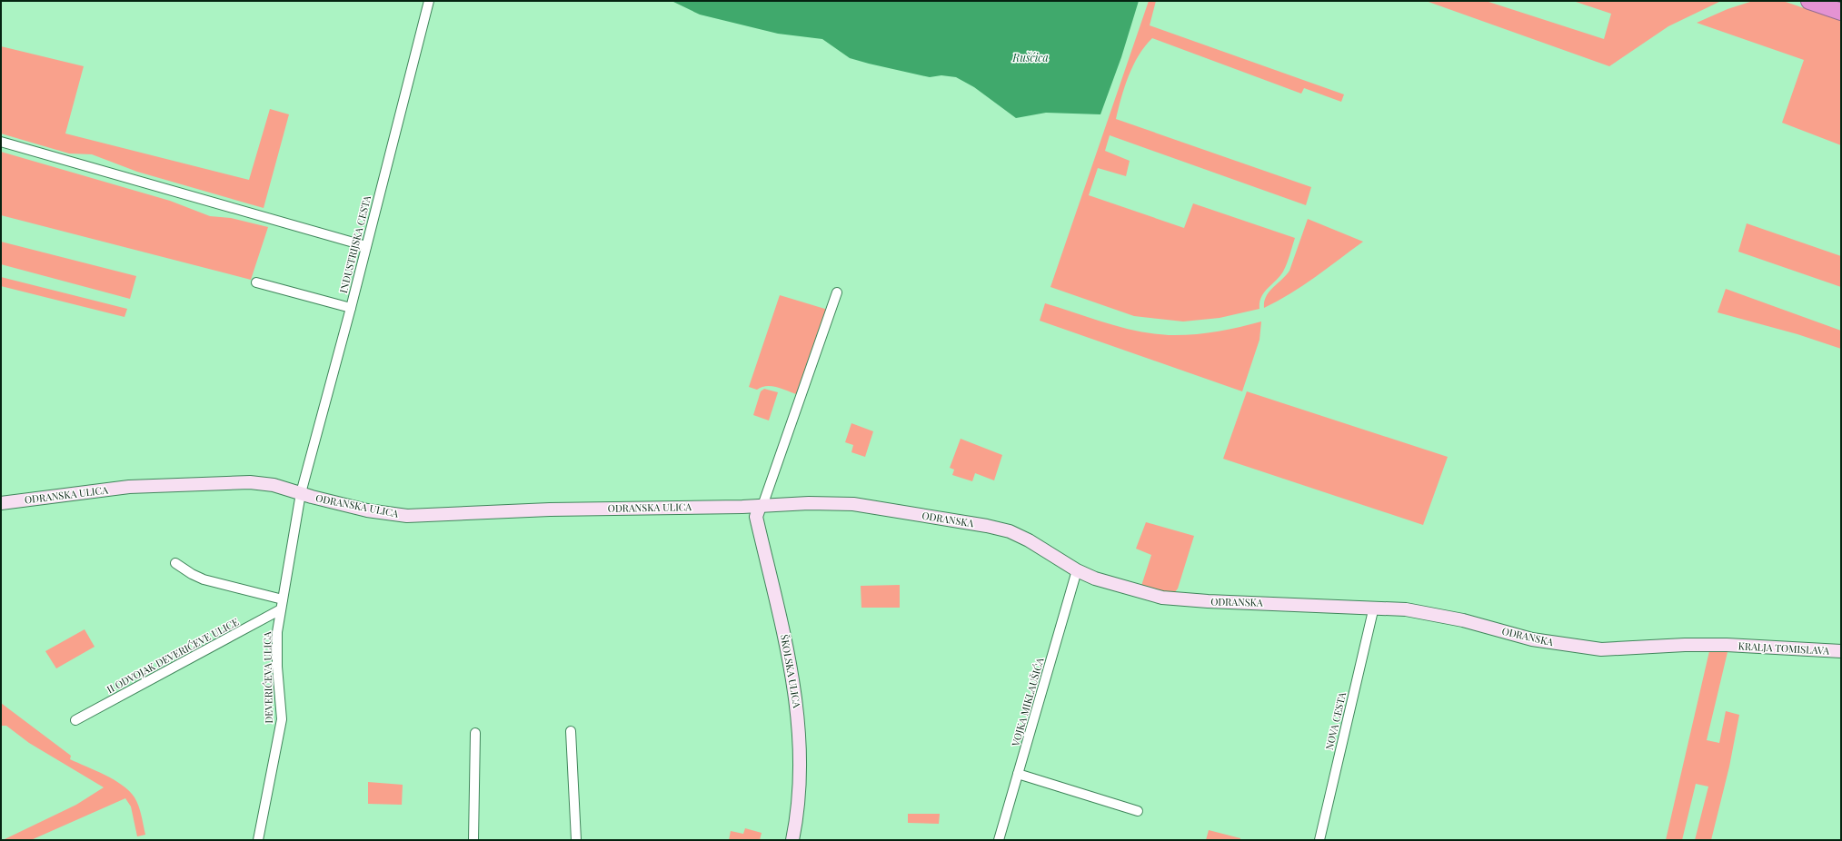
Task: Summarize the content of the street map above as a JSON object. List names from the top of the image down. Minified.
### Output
{"streets":{"street":["INDUSTRIJSKA CESTA","ODRANSKA ULICA","ODRANSKA","KRALJA TOMISLAVA","II ODVOJAK DEVERIĆEVE ULICE","ŠKOLSKA ULICA","DEVERIĆEVA ULICA","VOJKA MIKLAUŠIĆA","NOVA CESTA"]},"crossings":[["INDUSTRIJSKA CESTA","ODRANSKA ULICA"],["INDUSTRIJSKA CESTA","DEVERIĆEVA ULICA"],["ODRANSKA ULICA","ODRANSKA"],["ODRANSKA ULICA","ŠKOLSKA ULICA"],["ODRANSKA ULICA","DEVERIĆEVA ULICA"],["ODRANSKA","KRALJA TOMISLAVA"],["ODRANSKA","ŠKOLSKA ULICA"],["ODRANSKA","VOJKA MIKLAUŠIĆA"],["ODRANSKA","NOVA CESTA"],["II ODVOJAK DEVERIĆEVE ULICE","DEVERIĆEVA ULICA"]],"water":["Rušćica"]}
